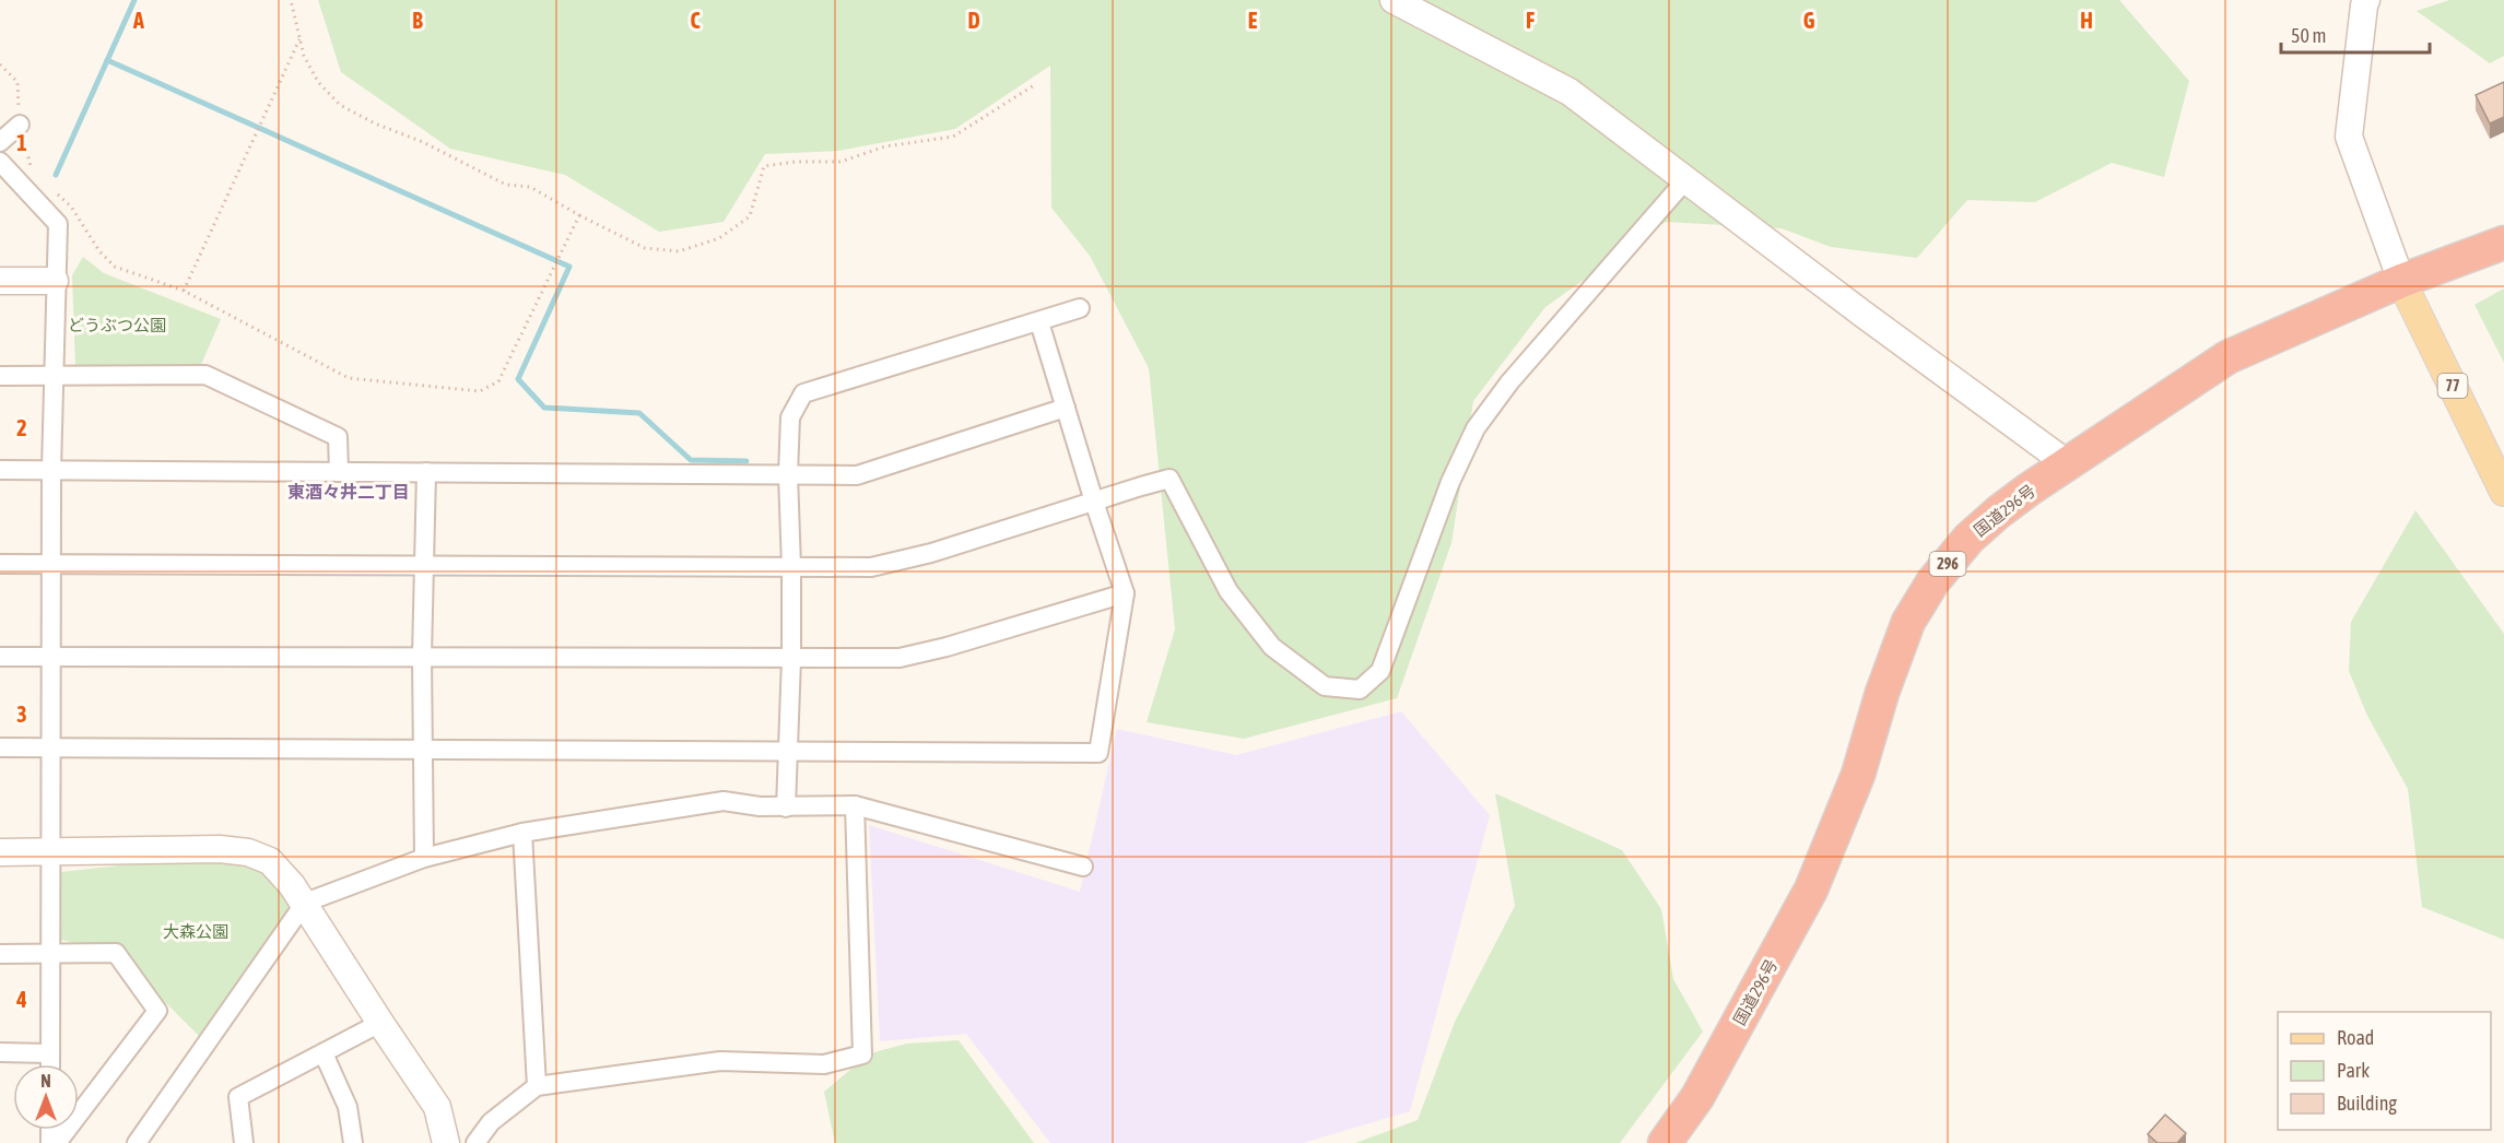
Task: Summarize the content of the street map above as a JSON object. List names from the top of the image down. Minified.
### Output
{"streets":{"highway":["国道296号","296"],"main road":["77"]},"crossings":[["77","国道296号"]],"districts":["東酒々井二丁目"],"parks":["どうぶつ公園","大森公園"],"legend":["Road","Park","Building"],"scale_bar":"50 m","north":"top","grid":{"columns":["A","B","C","D","E","F","G","H"],"rows":["1","2","3","4"]}}
